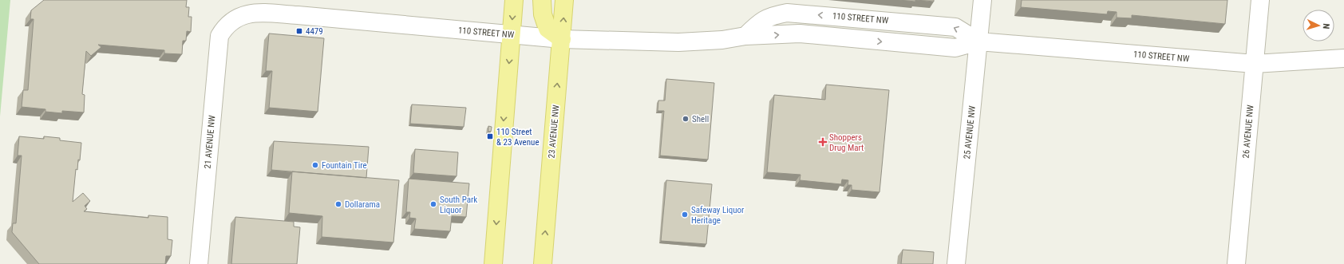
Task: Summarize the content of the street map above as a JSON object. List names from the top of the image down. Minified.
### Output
{"streets":{"main road":["23 AVENUE NW"],"street":["110 STREET NW","26 AVENUE NW","25 AVENUE NW","21 AVENUE NW"]},"crossings":[["110 STREET NW","23 AVENUE NW"],["110 STREET NW","26 AVENUE NW"],["110 STREET NW","25 AVENUE NW"],["110 STREET NW","21 AVENUE NW"]],"places":{"transit":["4479","110 Street & 23 Avenue"],"other":["Shell","Fountain Tire","Dollarama","South Park Liquor","Safeway Liquor Heritage"],"health":["Shoppers Drug Mart"]},"north":"right"}
